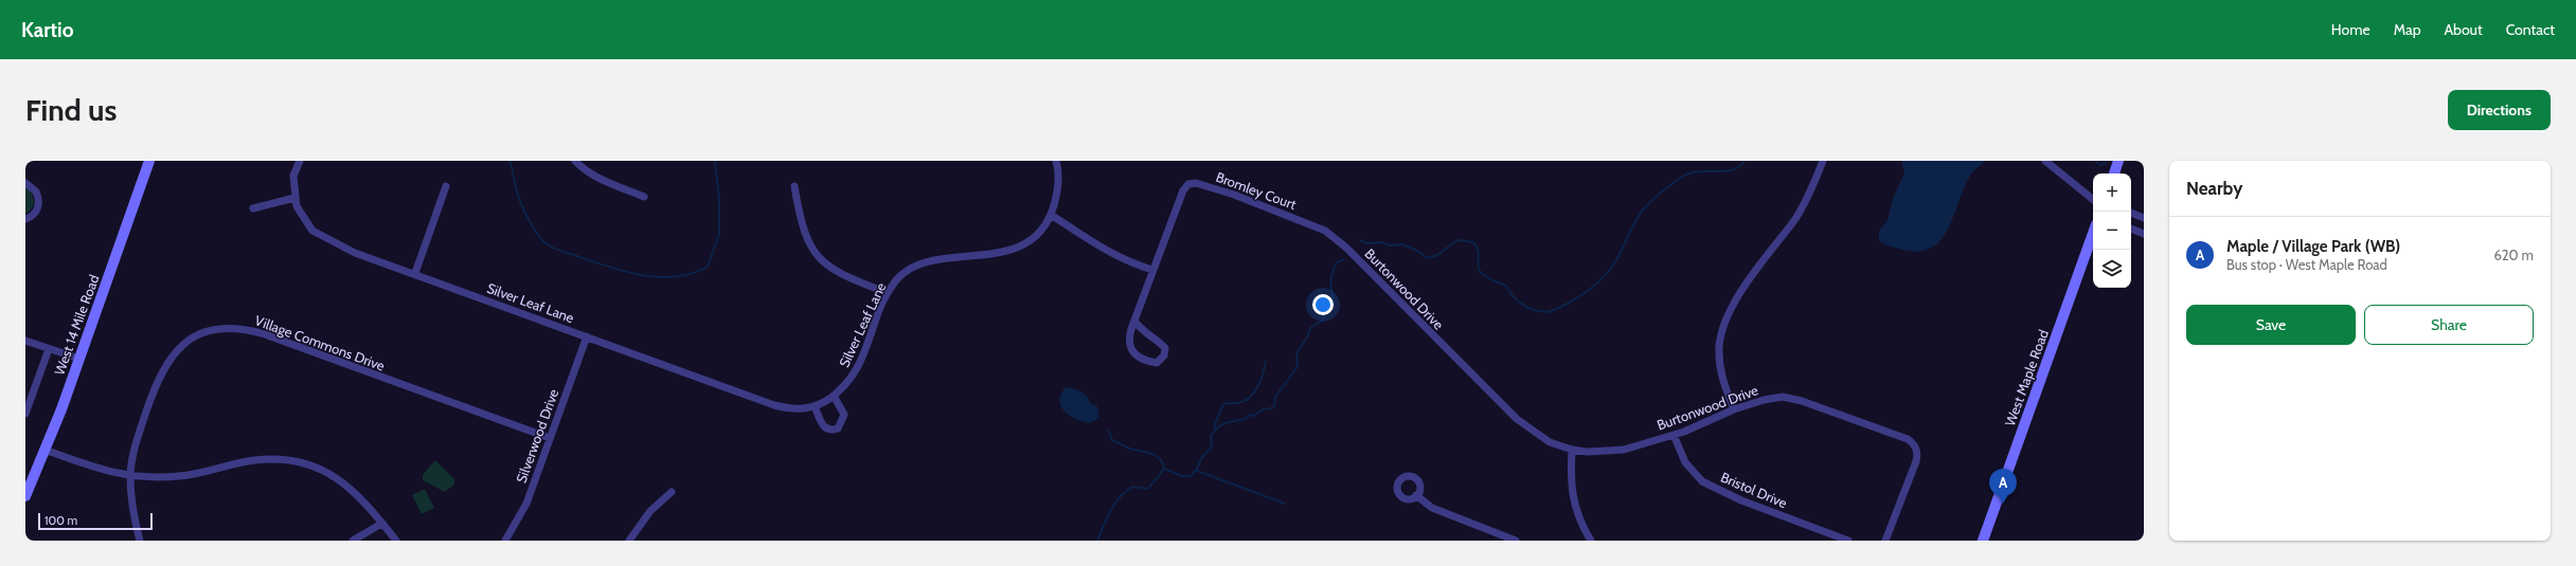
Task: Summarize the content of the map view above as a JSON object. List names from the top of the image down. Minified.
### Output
{"streets":{"street":["Bromley Court","Burtonwood Drive","Silver Leaf Lane","West 14 Mile Road","Village Commons Drive","West Maple Road","Silverwood Drive","Bristol Drive"]},"crossings":[["Bromley Court","Burtonwood Drive"],["Burtonwood Drive","Bristol Drive"],["Silver Leaf Lane","Silverwood Drive"],["Village Commons Drive","Silverwood Drive"]],"scale_bar":"100 m","page":{"header":"Kartio","nav":["Home","Map","About","Contact"],"buttons":["Directions",["Save","Share"]],"title":"Find us","heading":"Nearby","map_buttons":["+","−"],"list":[{"mark":"A","name":"Maple / Village Park (WB)","note":"Bus stop · West Maple Road","value":"620 m"}],"pins":"A","scale":"100 m"}}
